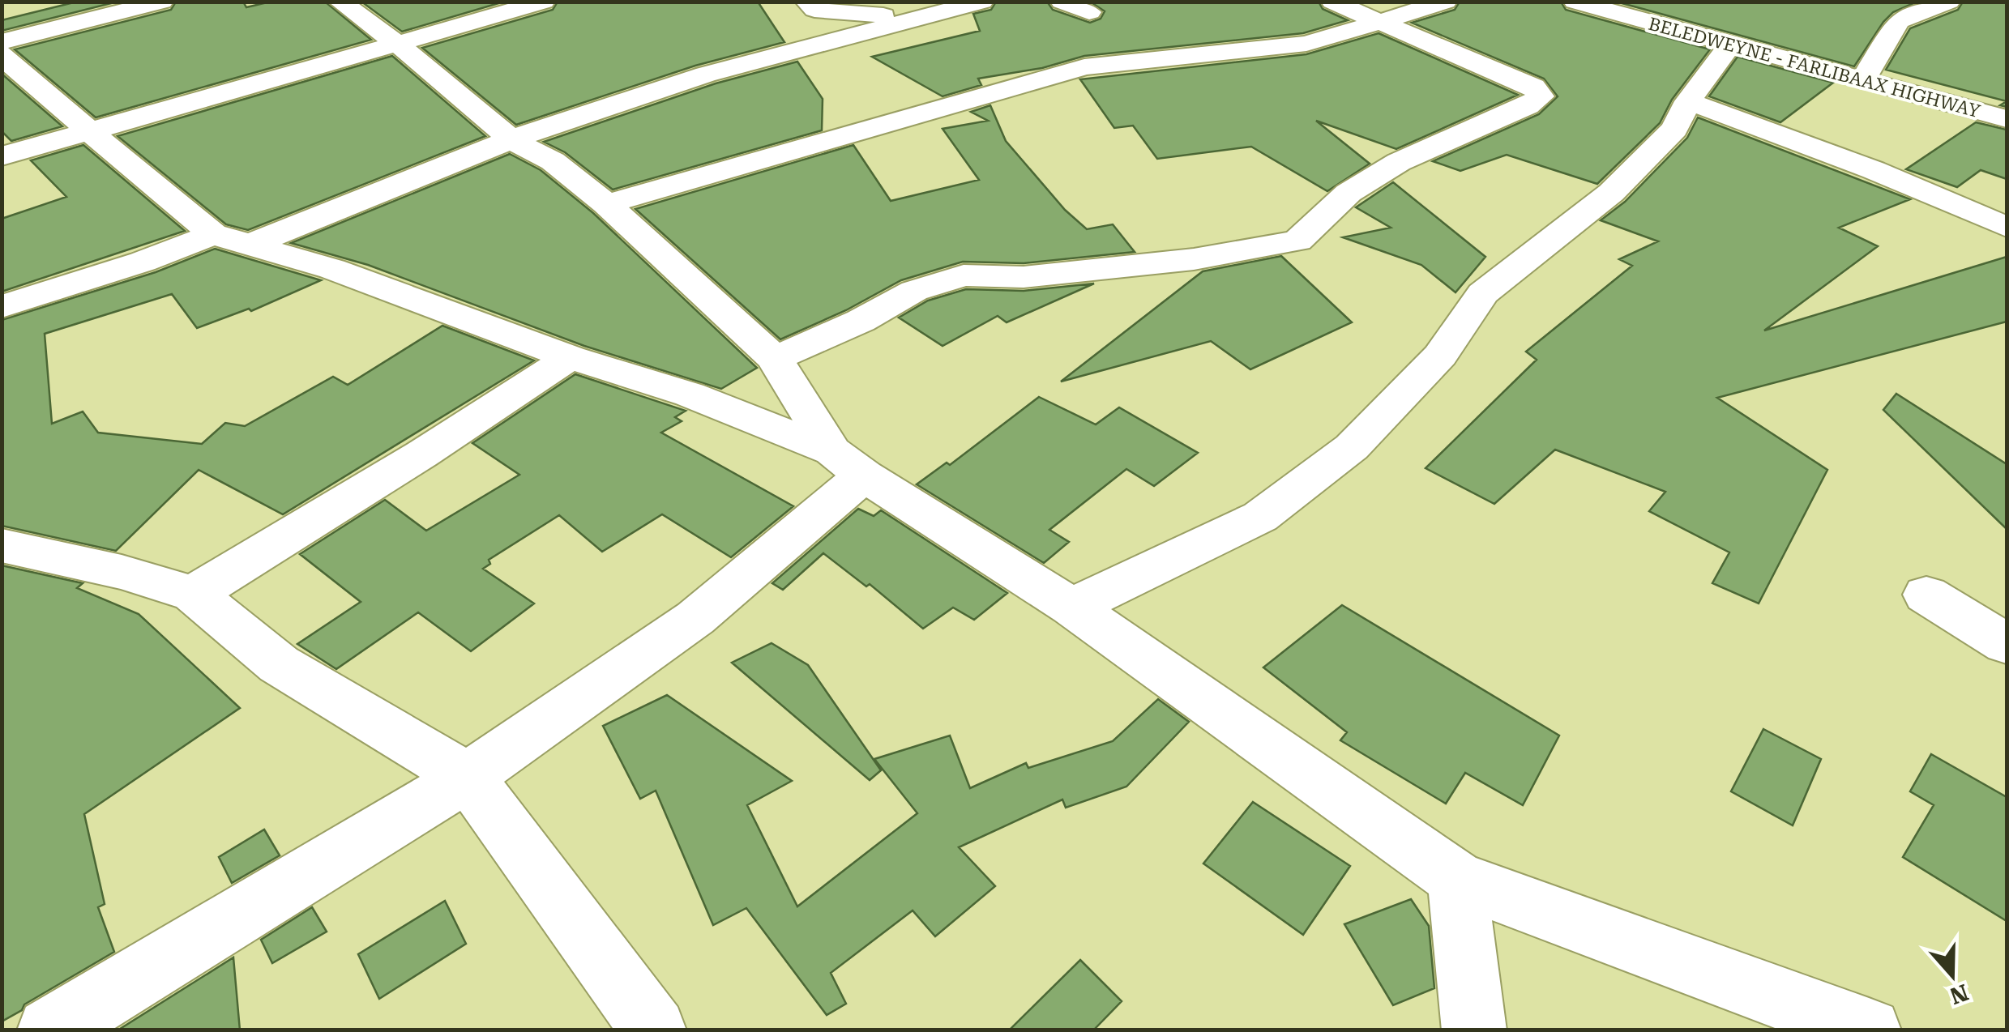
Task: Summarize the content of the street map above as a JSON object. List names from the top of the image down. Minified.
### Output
{"streets":{"street":["BELEDWEYNE - FARLIBAAX HIGHWAY"]},"north":"bottom"}
